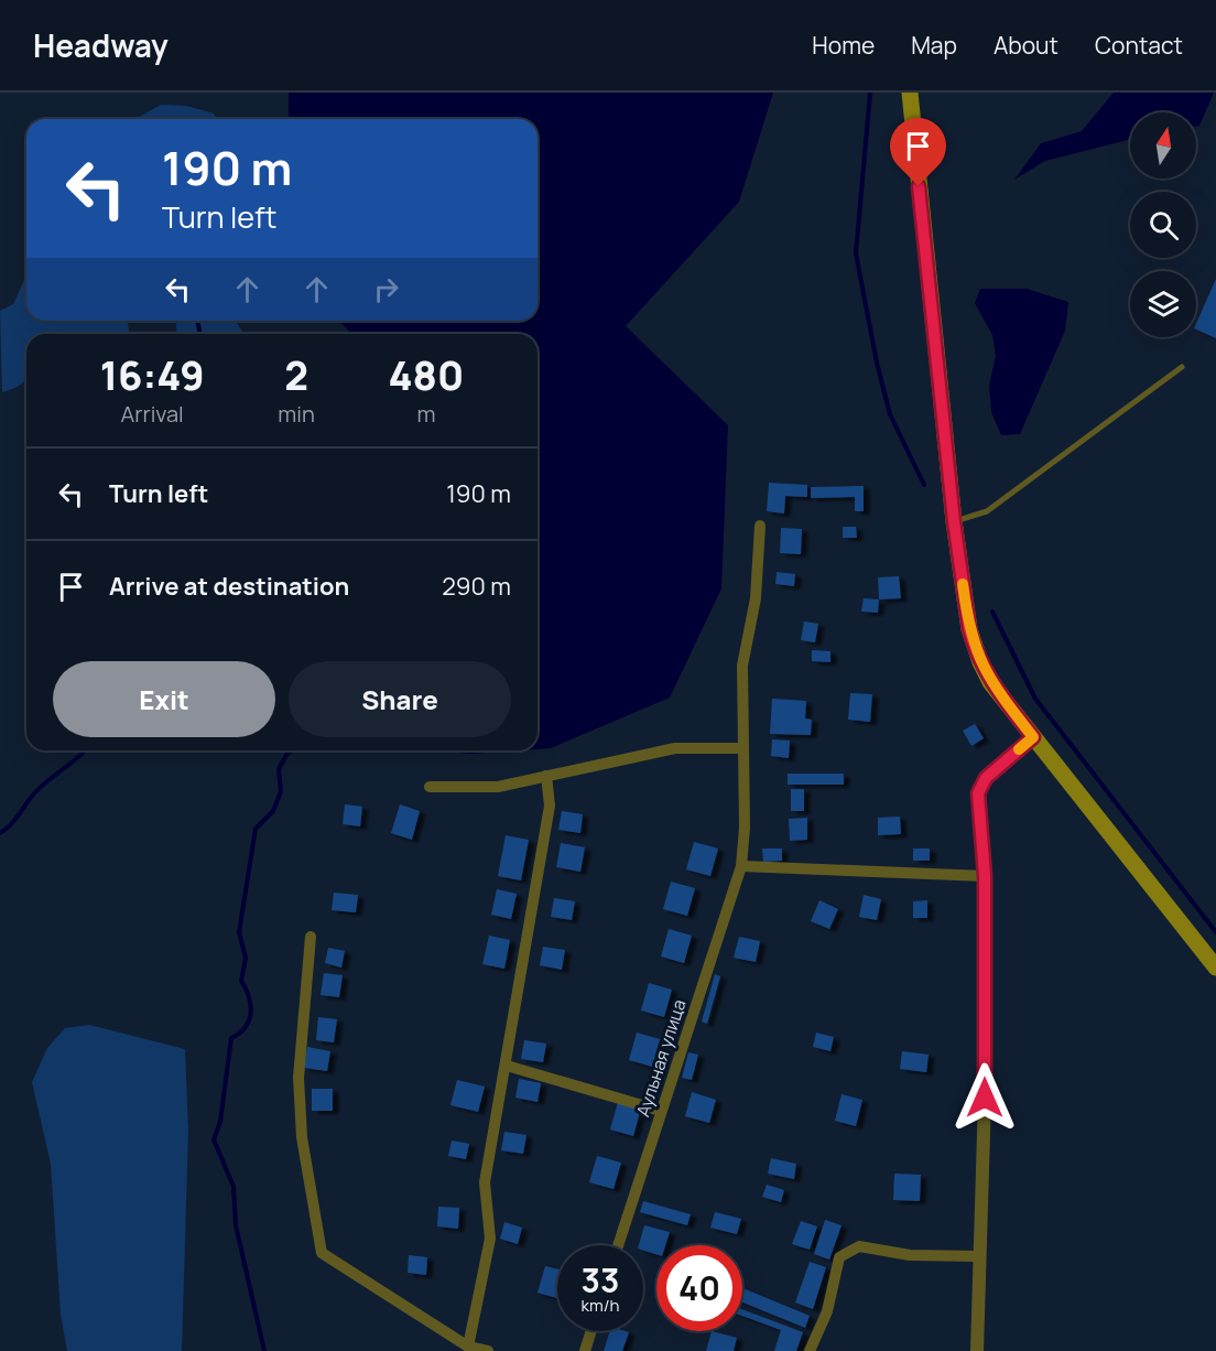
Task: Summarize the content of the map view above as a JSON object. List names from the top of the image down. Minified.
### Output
{"streets":{"street":["Аульная улица"]},"north":"top","page":{"header":"Headway","nav":["Home","Map","About","Contact"],"turn":["190 m","Turn left"],"eta":["16:49","Arrival","2","min","480","m"],"list":[{"name":"Turn left","value":"190 m"},{"name":"Arrive at destination","value":"290 m"}],"buttons":["Exit","Share"],"speed":"33 km/h","limit":"40"}}
